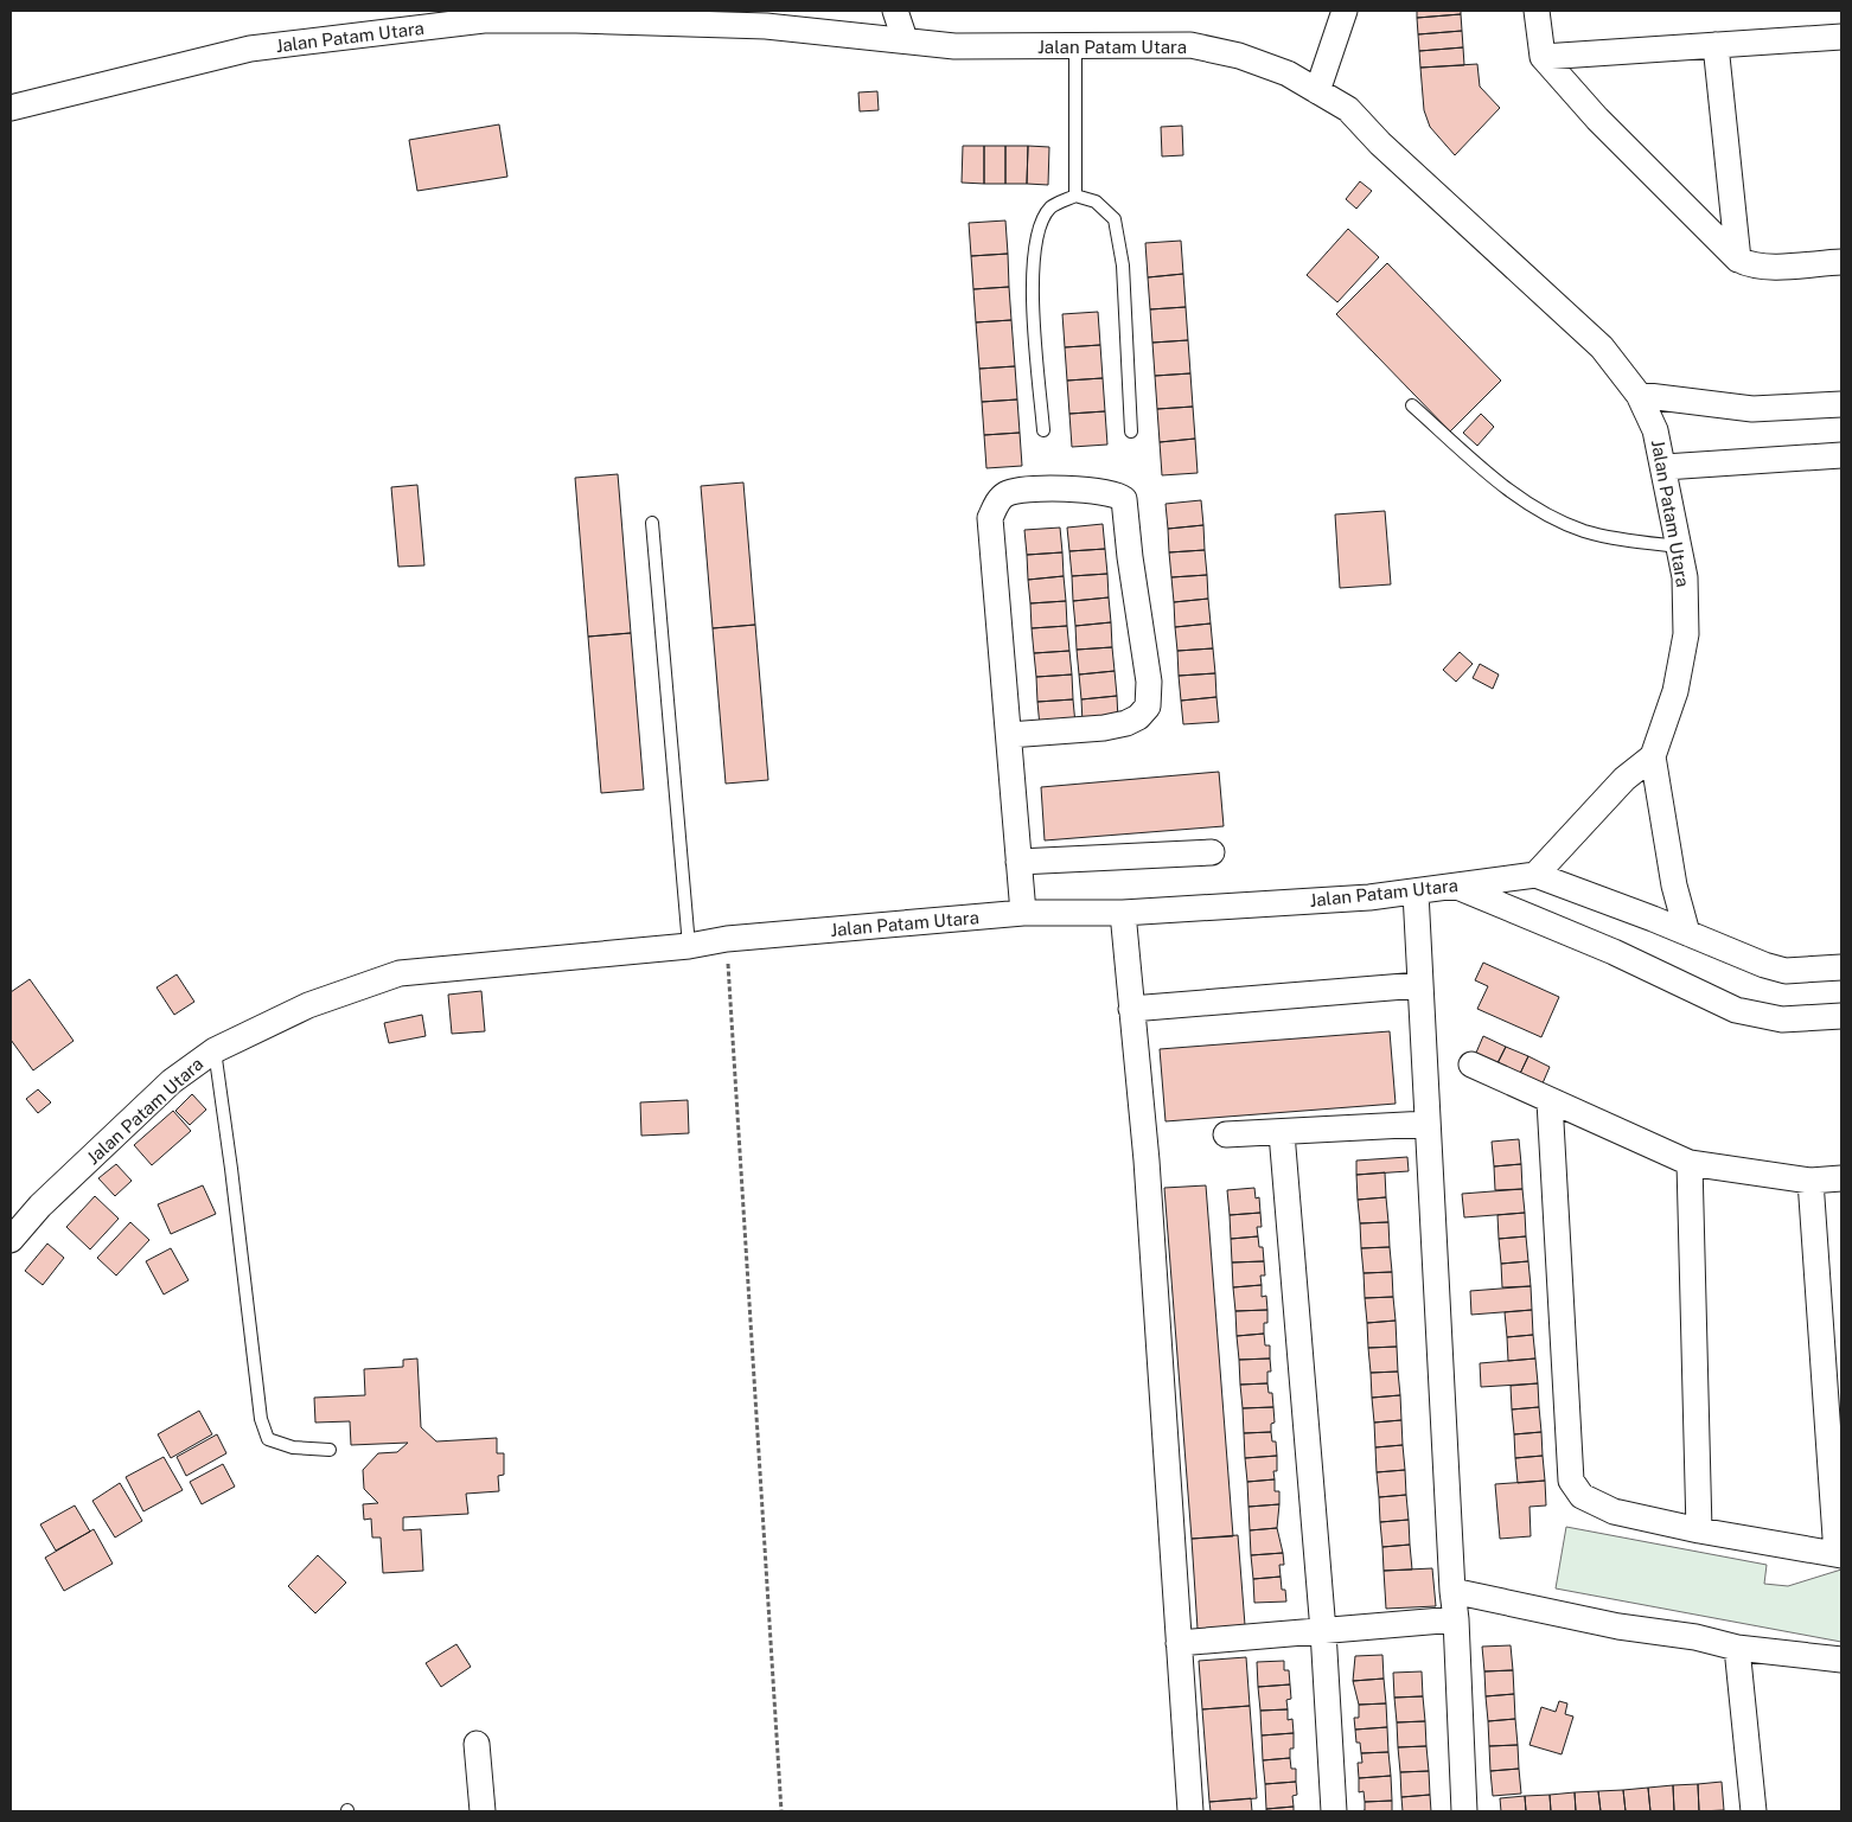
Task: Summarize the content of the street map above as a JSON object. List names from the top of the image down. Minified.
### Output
{"streets":{"street":["Jalan Patam Utara"]}}
